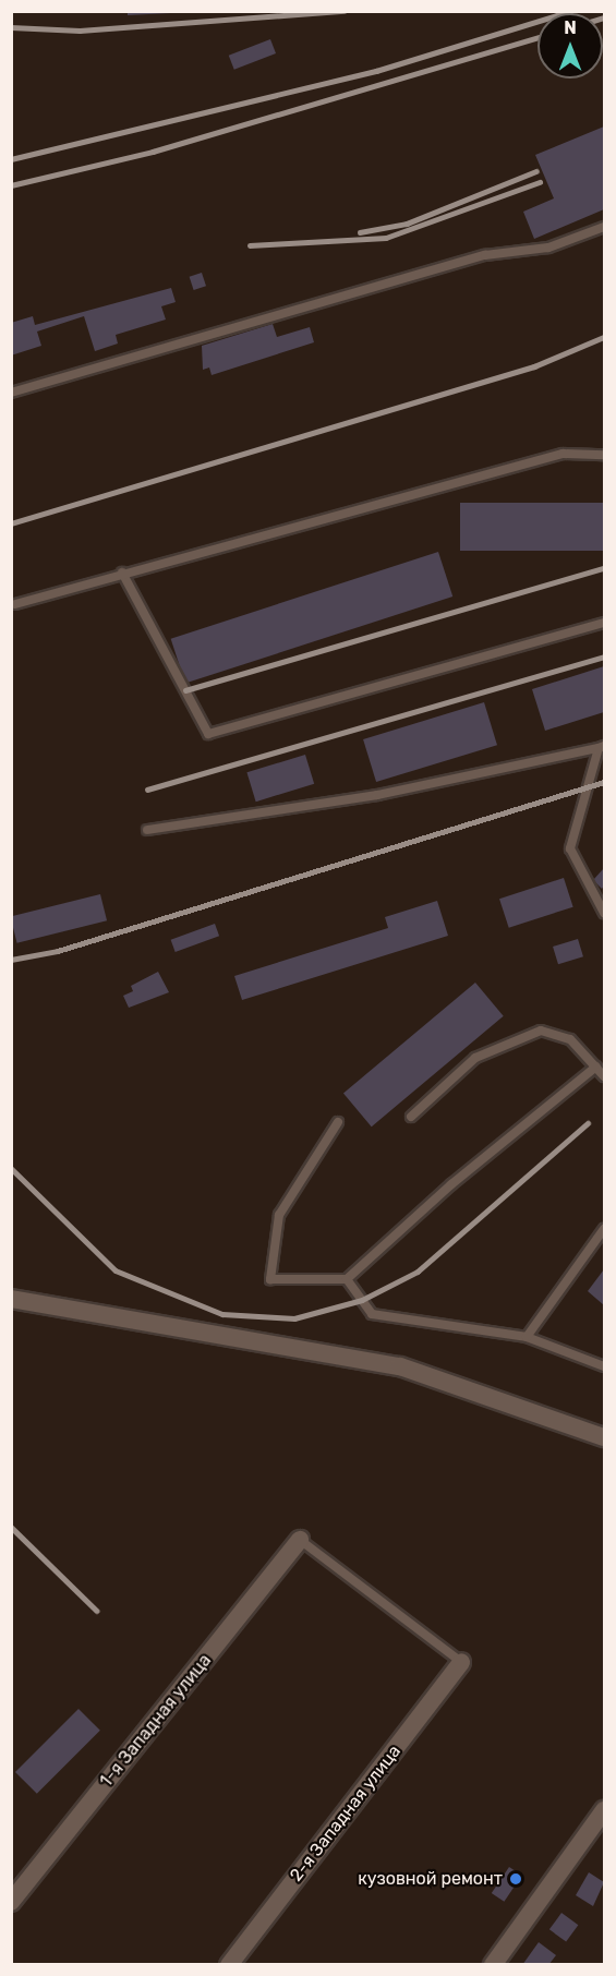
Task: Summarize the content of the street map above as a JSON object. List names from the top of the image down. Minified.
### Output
{"streets":{"street":["1-я Западная улица","2-я Западная улица"]},"places":["кузовной ремонт"],"north":"top"}
